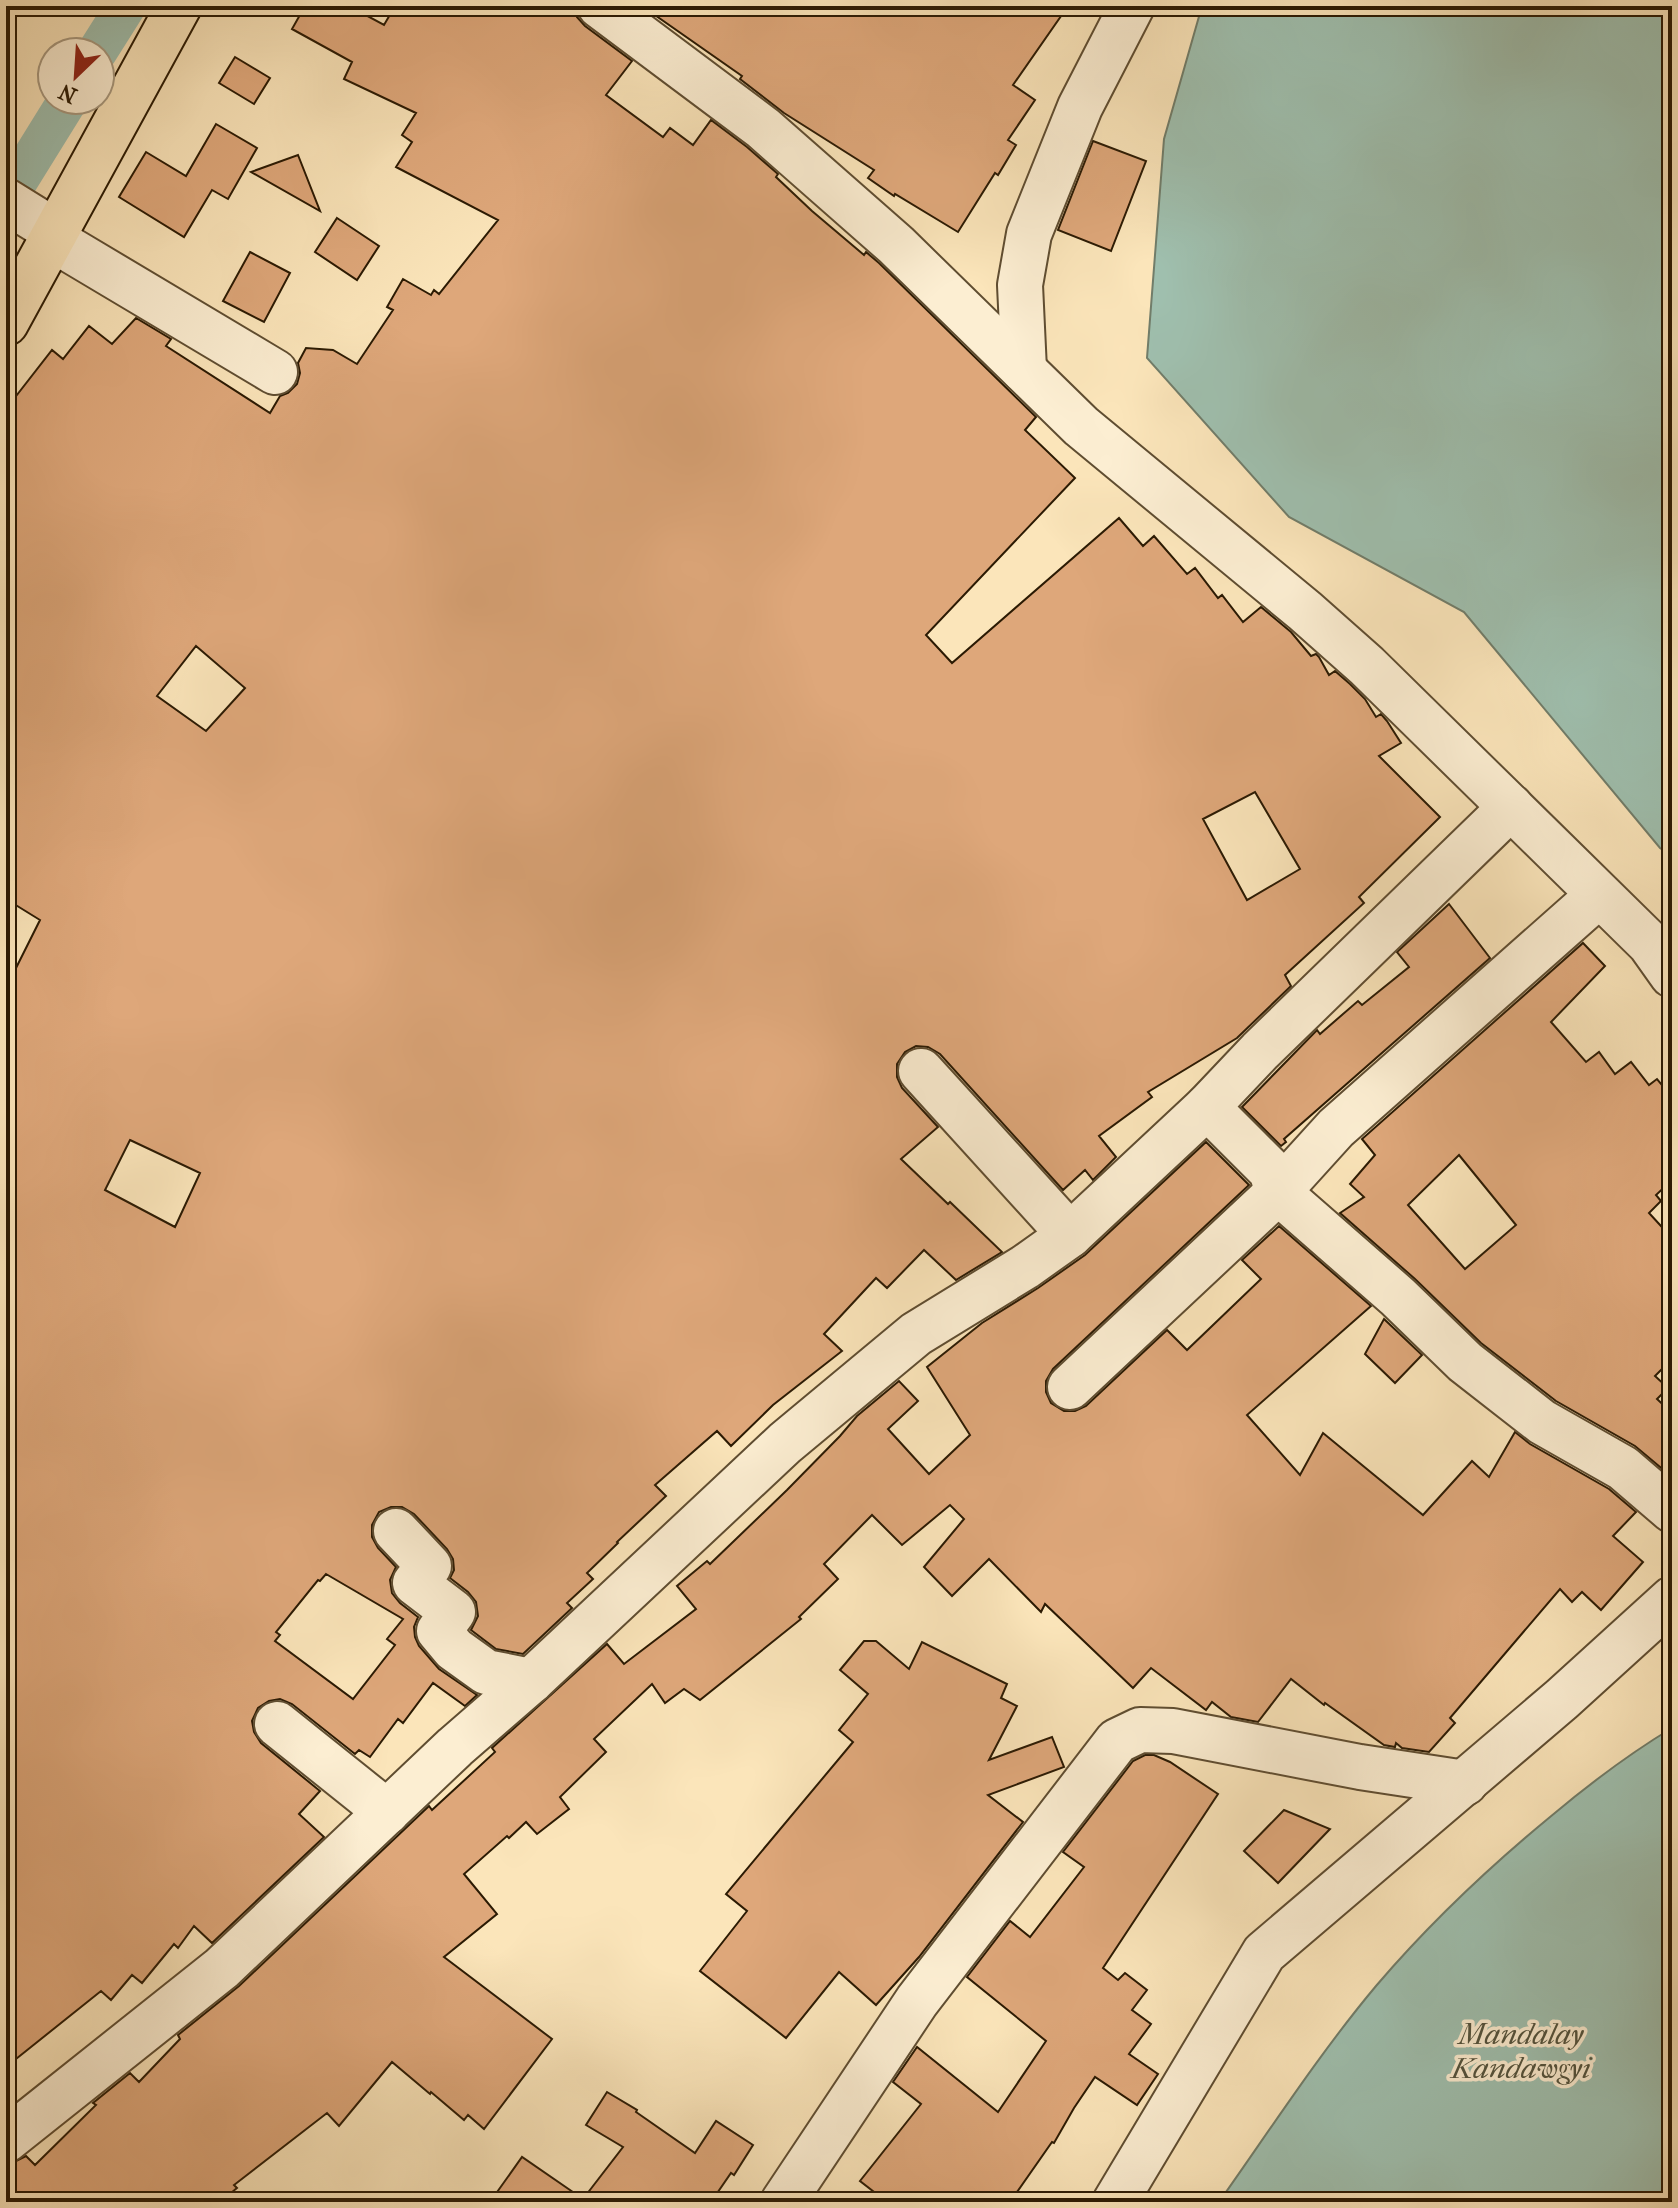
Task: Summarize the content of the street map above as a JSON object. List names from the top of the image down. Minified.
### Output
{"water":["Mandalay Kandawgyi"],"north":"bottom left"}
